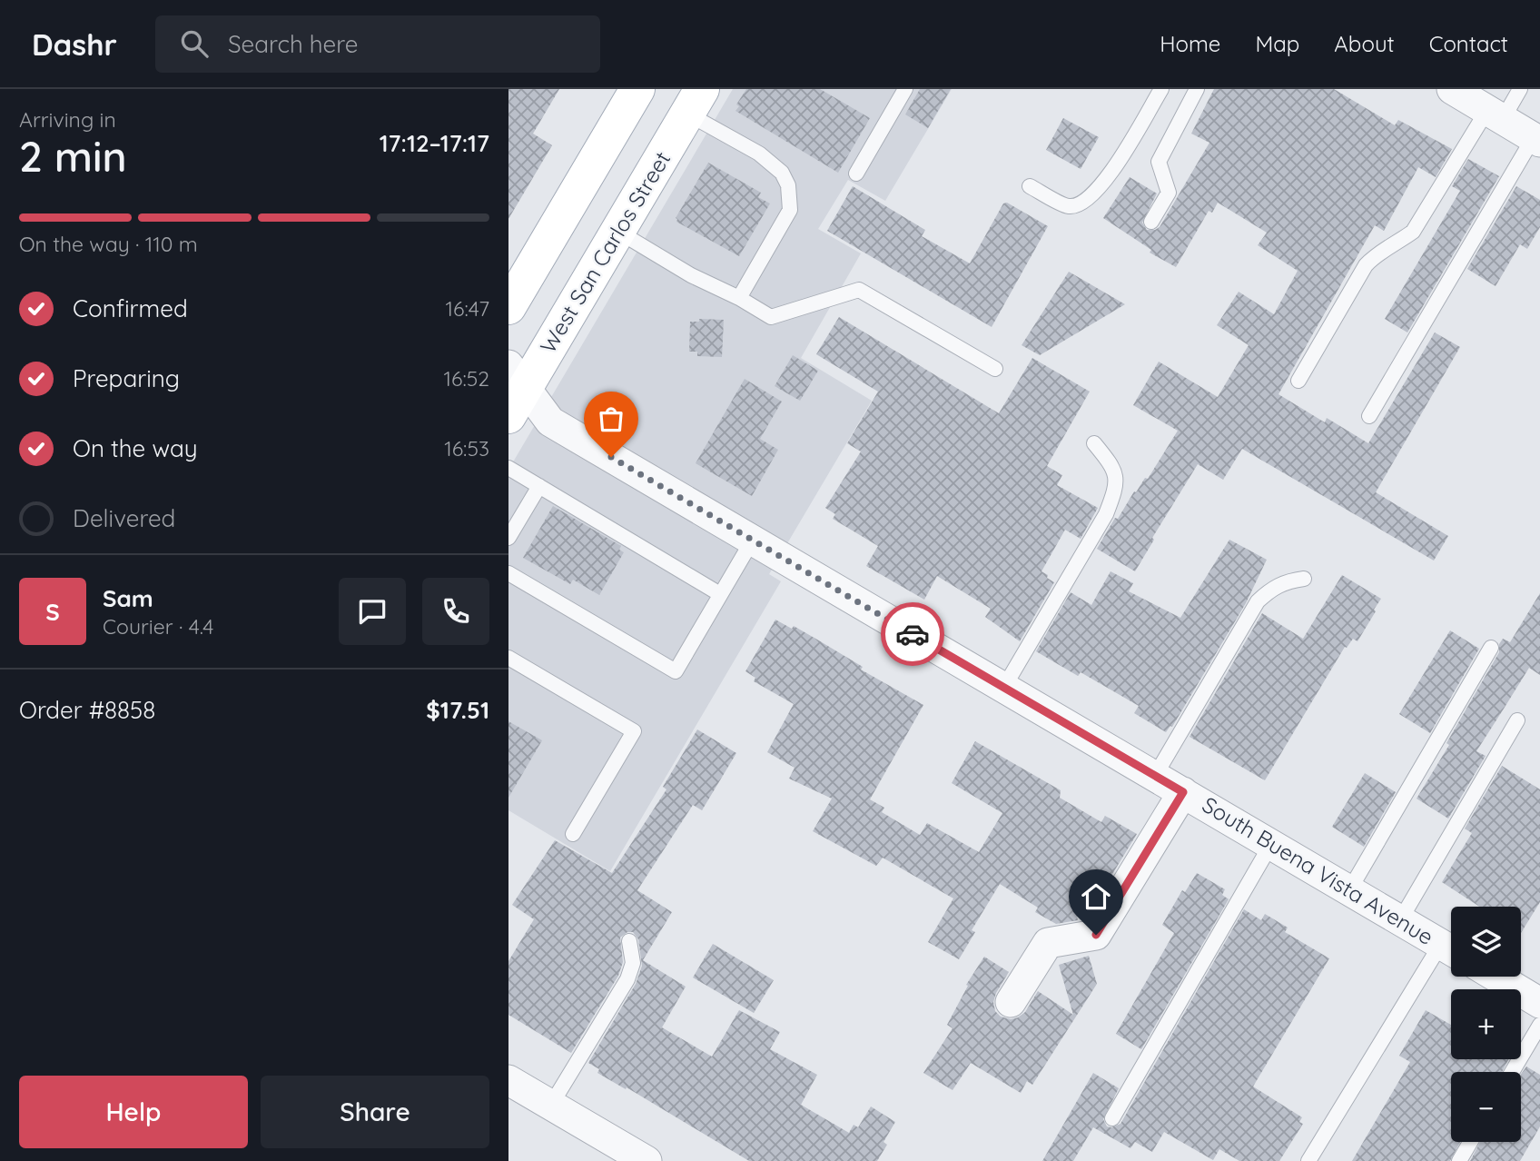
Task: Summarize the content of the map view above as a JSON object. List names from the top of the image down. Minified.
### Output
{"streets":{"main road":["West San Carlos Street"],"street":["South Buena Vista Avenue"]},"crossings":[["West San Carlos Street","South Buena Vista Avenue"]],"page":{"header":"Dashr","search":"Search here","nav":["Home","Map","About","Contact"],"heading":["2 min","Arriving in","17:12–17:17"],"panel":["Sam","Courier · 4.4","Order #8858","$17.51"],"bar":"On the way · 110 m","list":[["Confirmed","16:47"],["Preparing","16:52"],["On the way","16:53"],"Delivered"],"round":"S","map_buttons":["+","−"],"buttons":["Help","Share"]}}
